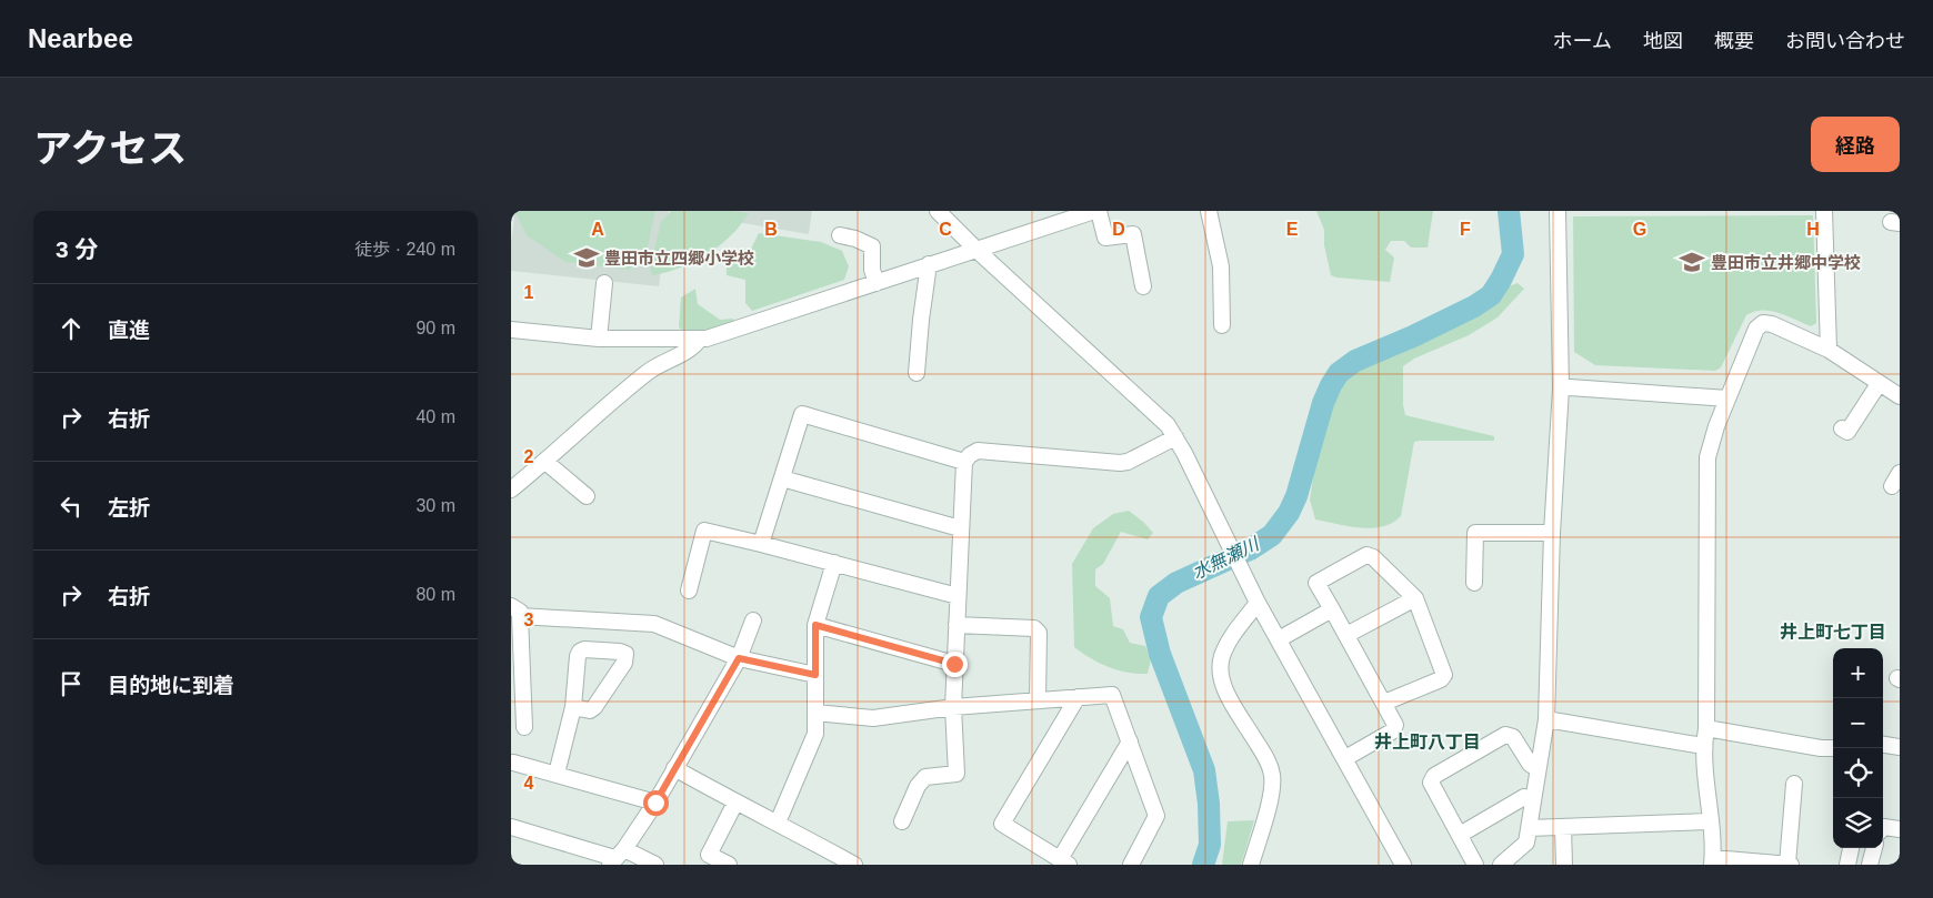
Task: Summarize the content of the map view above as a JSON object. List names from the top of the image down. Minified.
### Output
{"districts":["井上町七丁目","井上町八丁目"],"water":["水無瀬川"],"places":{"school or university":["豊田市立四郷小学校","豊田市立井郷中学校"]},"page":{"header":"Nearbee","nav":["ホーム","地図","概要","お問い合わせ"],"title":"アクセス","buttons":"経路","heading":["3 分","徒歩 · 240 m"],"list":[["直進","90 m"],["右折","40 m"],["左折","30 m"],["右折","80 m"],"目的地に到着"],"map_buttons":["+","−"]},"grid":{"columns":["A","B","C","D","E","F","G","H"],"rows":["1","2","3","4"]}}
